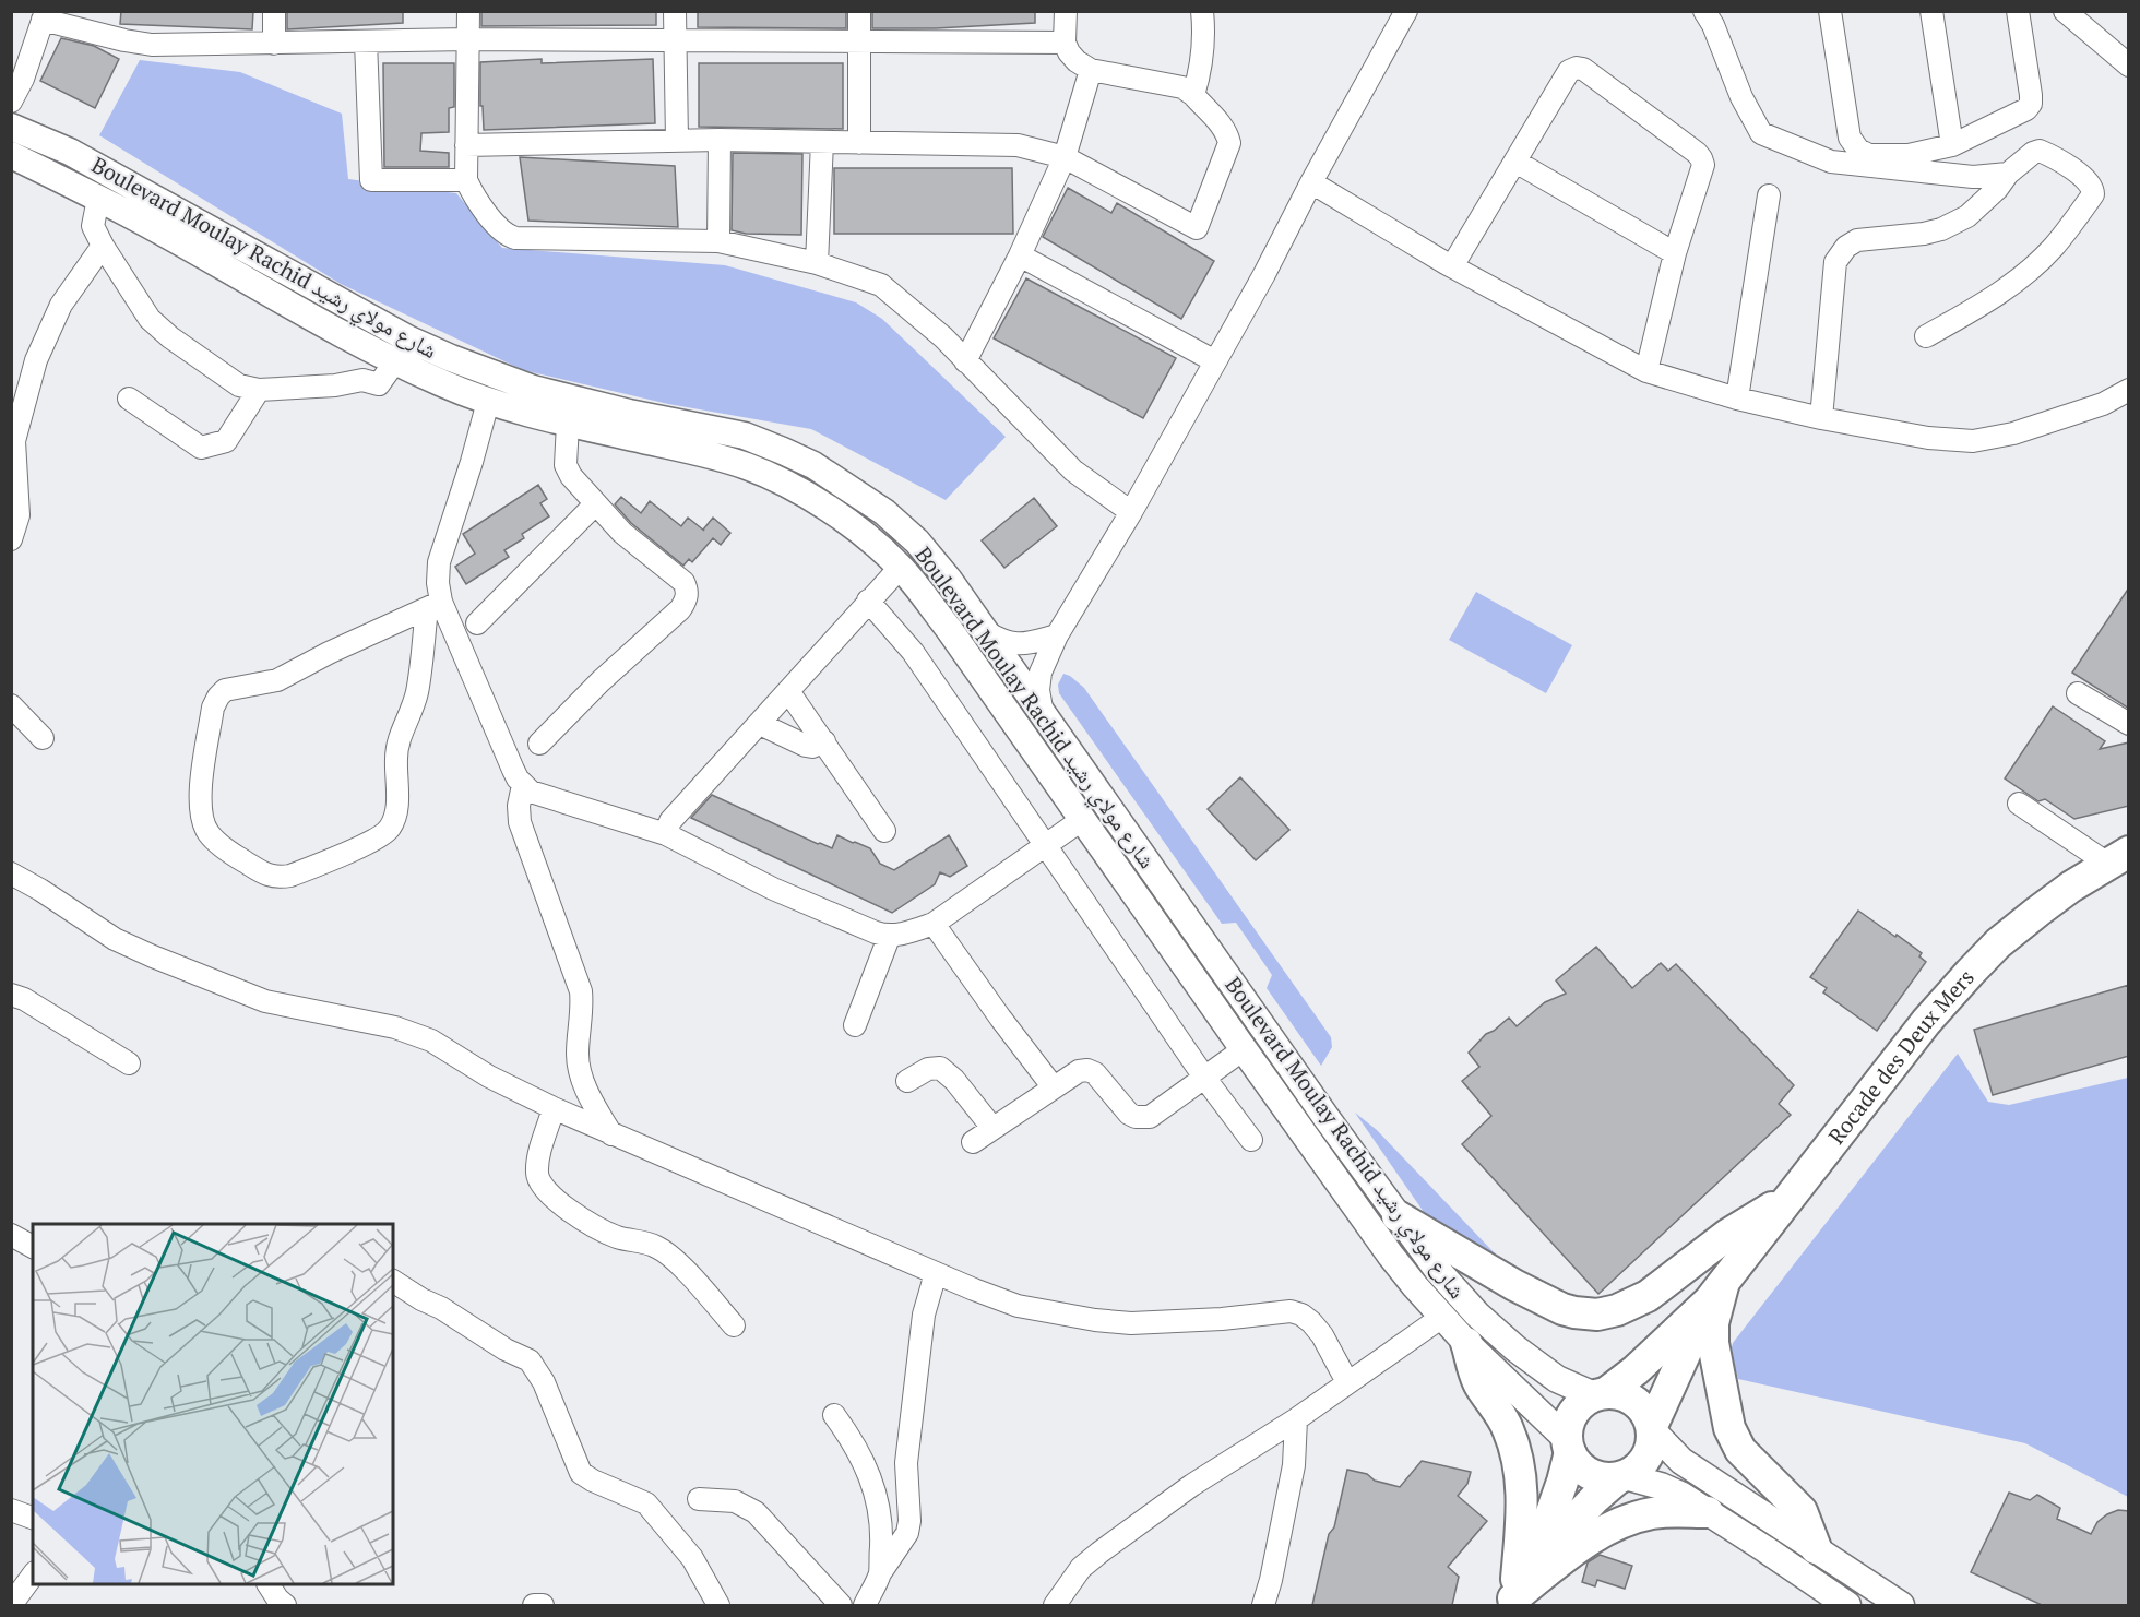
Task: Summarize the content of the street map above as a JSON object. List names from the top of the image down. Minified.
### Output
{"streets":{"highway":["Rocade des Deux Mers"],"main road":["Boulevard Moulay Rachid شارع مولاي رشيد"]},"crossings":[["Boulevard Moulay Rachid شارع مولاي رشيد","Rocade des Deux Mers"]]}
